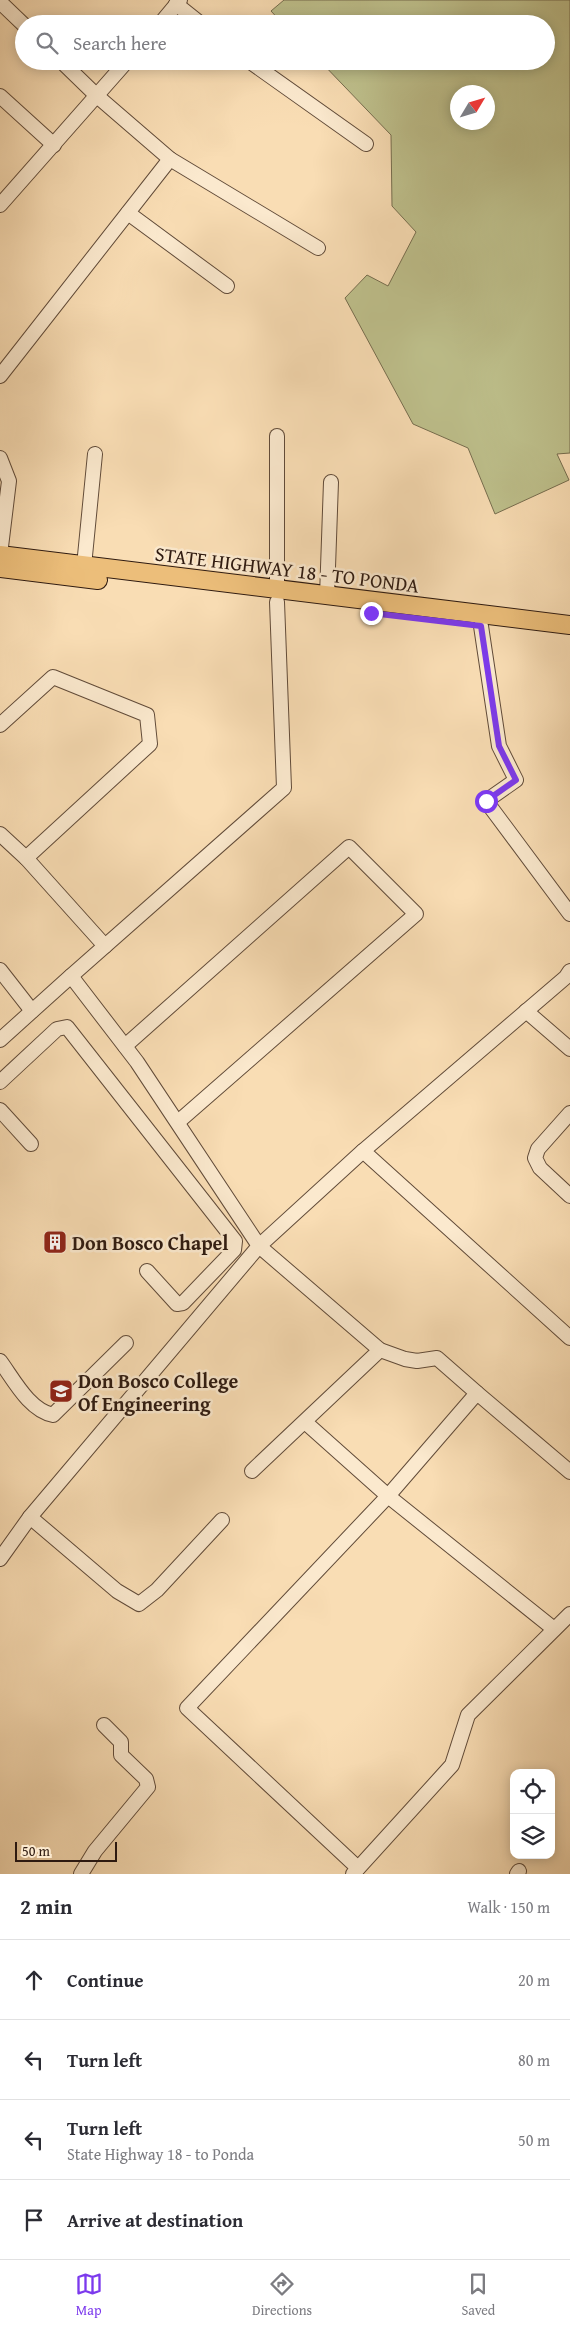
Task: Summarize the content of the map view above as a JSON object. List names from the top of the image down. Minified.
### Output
{"streets":{"main road":["STATE HIGHWAY 18 - TO PONDA"]},"places":{"building":["Don Bosco Chapel"],"school or university":["Don Bosco College Of Engineering"]},"scale_bar":"50 m","north":"top right","page":{"search":"Search here","scale":"50 m","heading":["2 min","Walk · 150 m"],"list":[["Continue","20 m"],["Turn left","80 m"],["Turn left","State Highway 18 - to Ponda","50 m"],"Arrive at destination"],"nav":["Map","Directions","Saved"]}}
